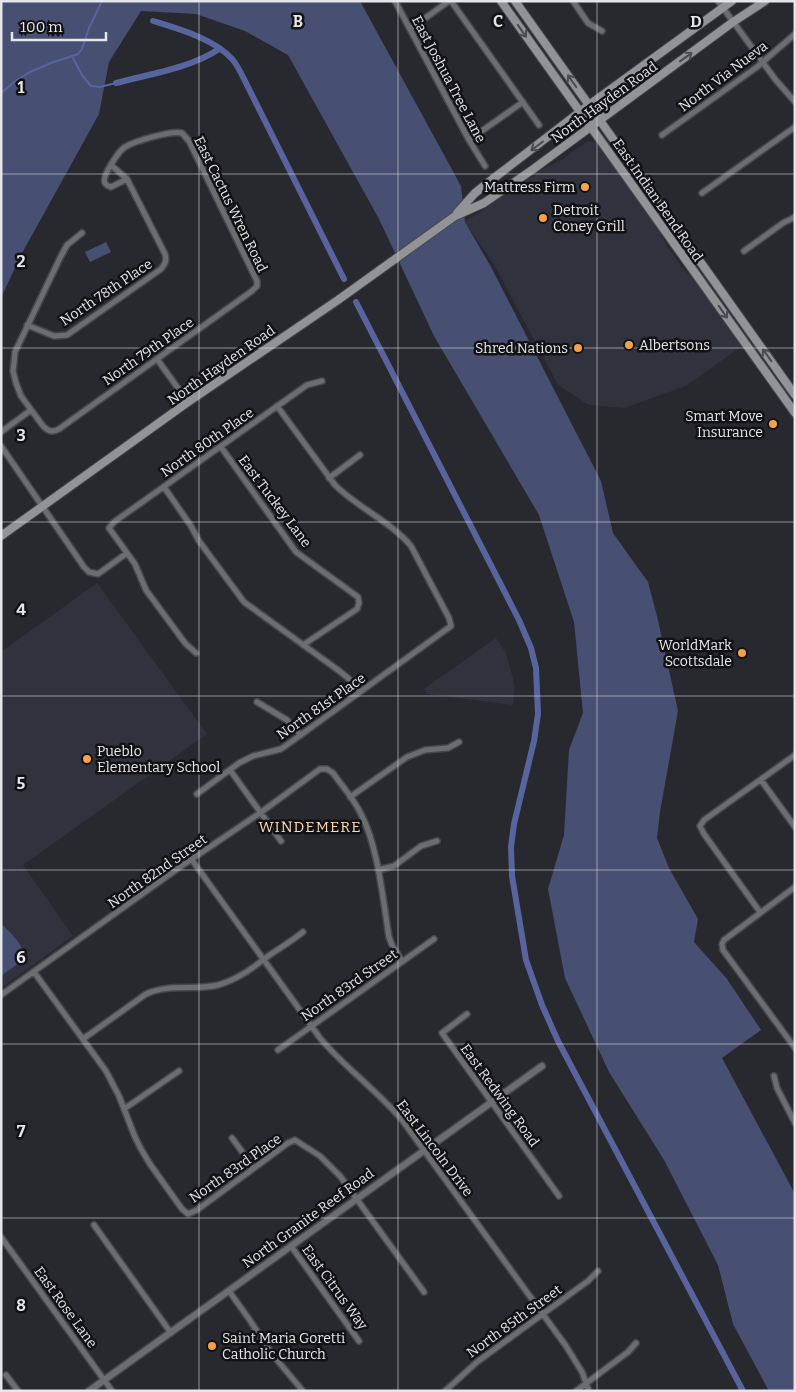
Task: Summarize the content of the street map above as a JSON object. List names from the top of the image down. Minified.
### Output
{"streets":{"main road":["North Hayden Road","East Indian Bend Road"],"street":["North Via Nueva","East Joshua Tree Lane","East Cactus Wren Road","North 78th Place","North 79th Place","North 80th Place","East Tuckey Lane","North 81st Place","North 82nd Street","North 83rd Street","East Redwing Road","East Lincoln Drive","North 83rd Place","North Granite Reef Road","East Citrus Way","East Rose Lane","North 85th Street"]},"crossings":[["North Hayden Road","East Indian Bend Road"],["East Cactus Wren Road","North 79th Place"],["North 80th Place","East Tuckey Lane"],["North 82nd Street","East Lincoln Drive"],["North 83rd Street","East Lincoln Drive"],["East Redwing Road","North Granite Reef Road"],["East Lincoln Drive","North Granite Reef Road"],["East Lincoln Drive","North 85th Street"],["North 83rd Place","North Granite Reef Road"],["North Granite Reef Road","East Citrus Way"],["North Granite Reef Road","East Rose Lane"]],"districts":["WINDEMERE"],"places":["Mattress Firm","Detroit Coney Grill","Albertsons","Shred Nations","Smart Move Insurance","WorldMark Scottsdale","Pueblo Elementary School","Saint Maria Goretti Catholic Church"],"scale_bar":"100 m","grid":{"columns":["B","C","D"],"rows":["1","2","3","4","5","6","7","8"]}}
